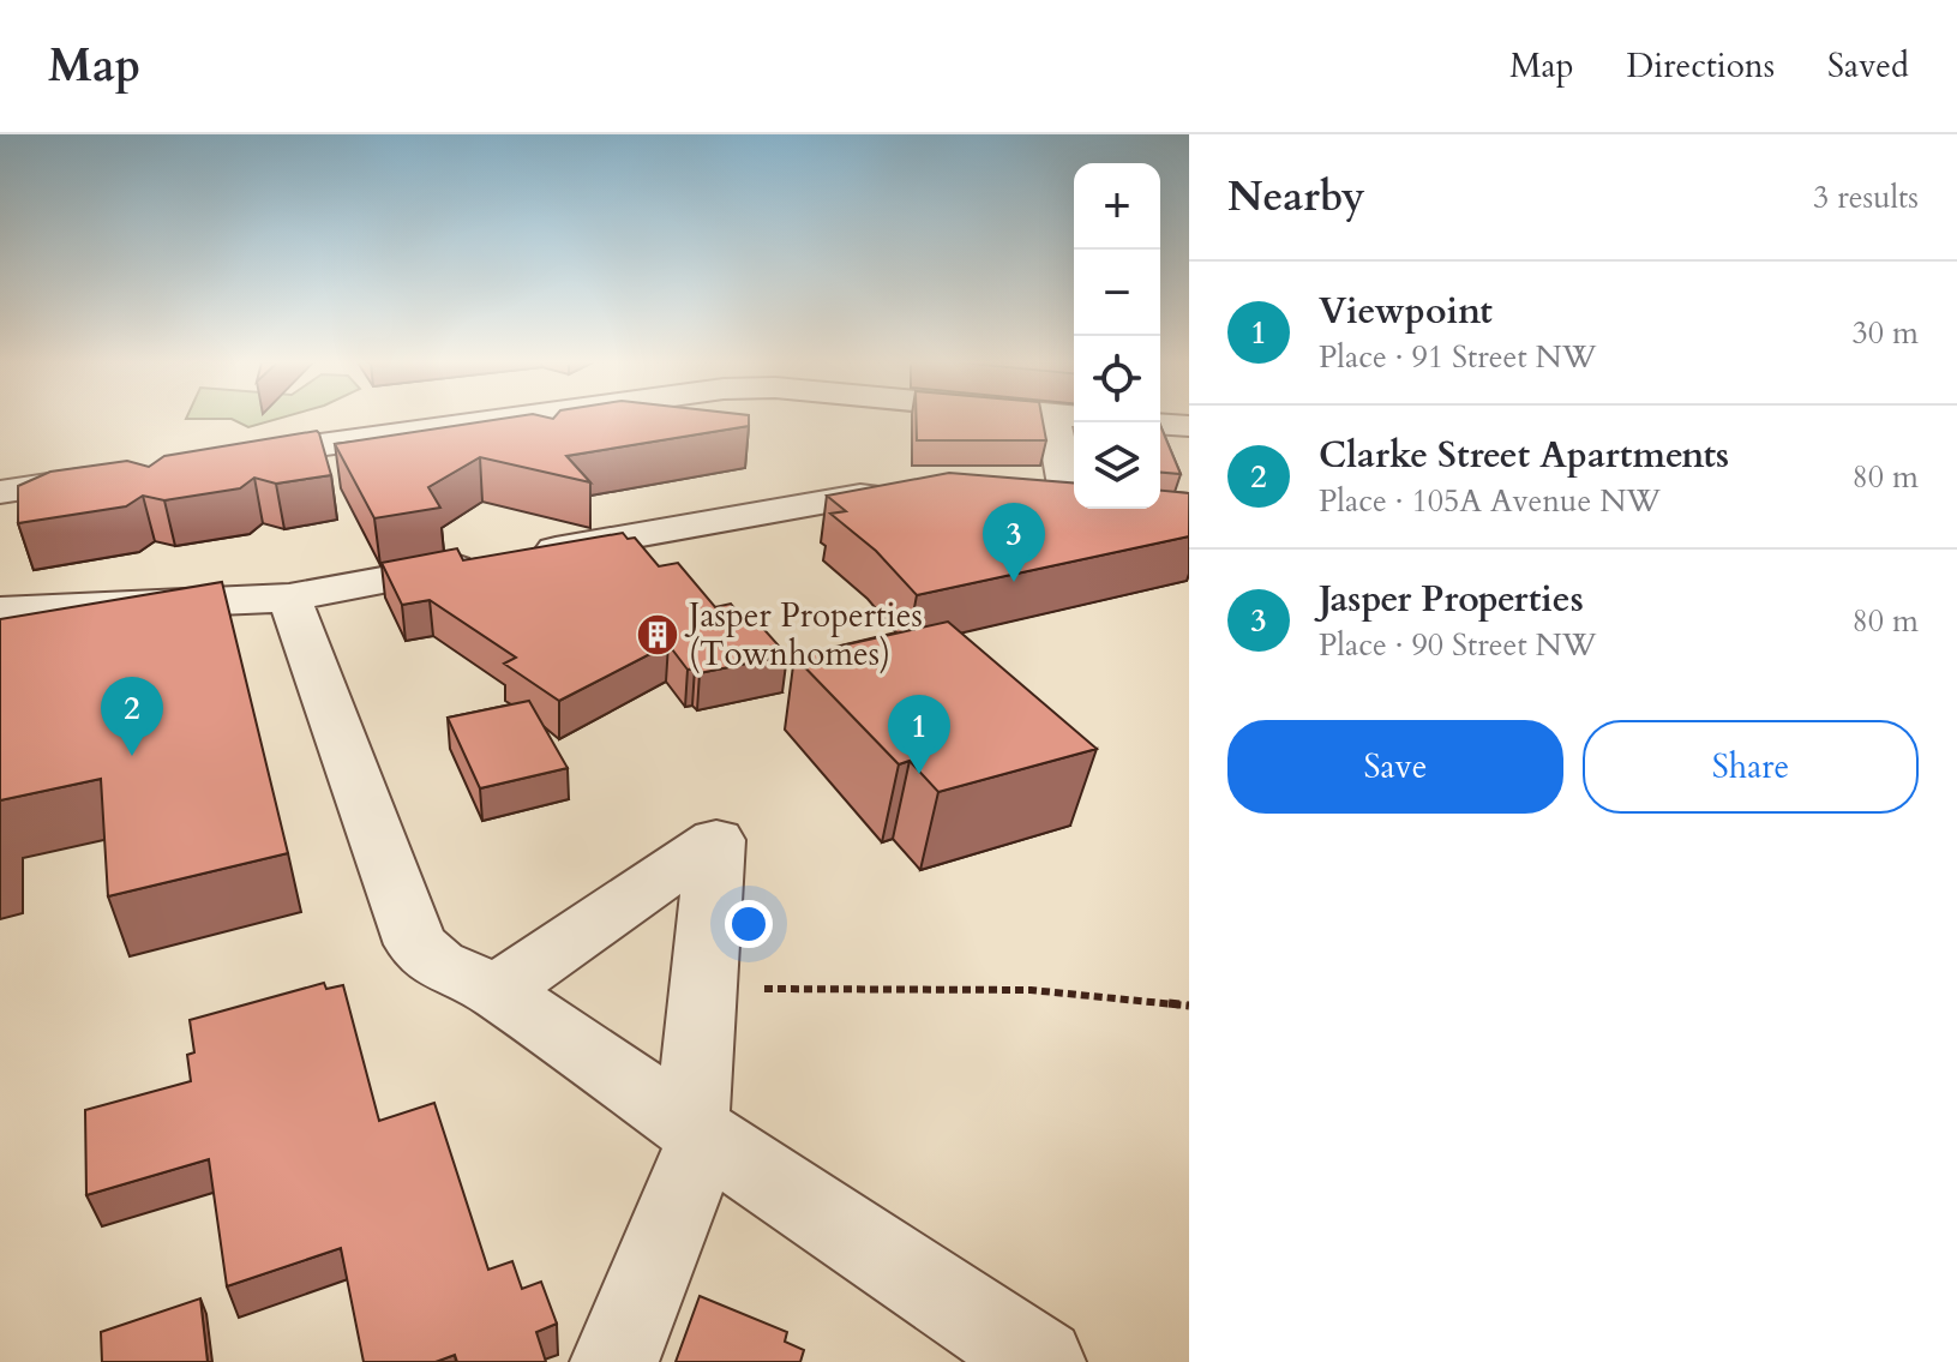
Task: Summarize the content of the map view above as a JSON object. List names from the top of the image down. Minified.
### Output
{"places":{"building":["Jasper Properties (Townhomes)"]},"page":{"header":"Map","nav":["Map","Directions","Saved"],"heading":["Nearby","3 results"],"map_buttons":["+","−"],"list":[{"mark":"1","name":"Viewpoint","note":"Place · 91 Street NW","value":"30 m"},{"mark":"2","name":"Clarke Street Apartments","note":"Place · 105A Avenue NW","value":"80 m"},{"mark":"3","name":"Jasper Properties","note":"Place · 90 Street NW","value":"80 m"}],"pins":["3","2","1"],"buttons":["Save","Share"]}}
